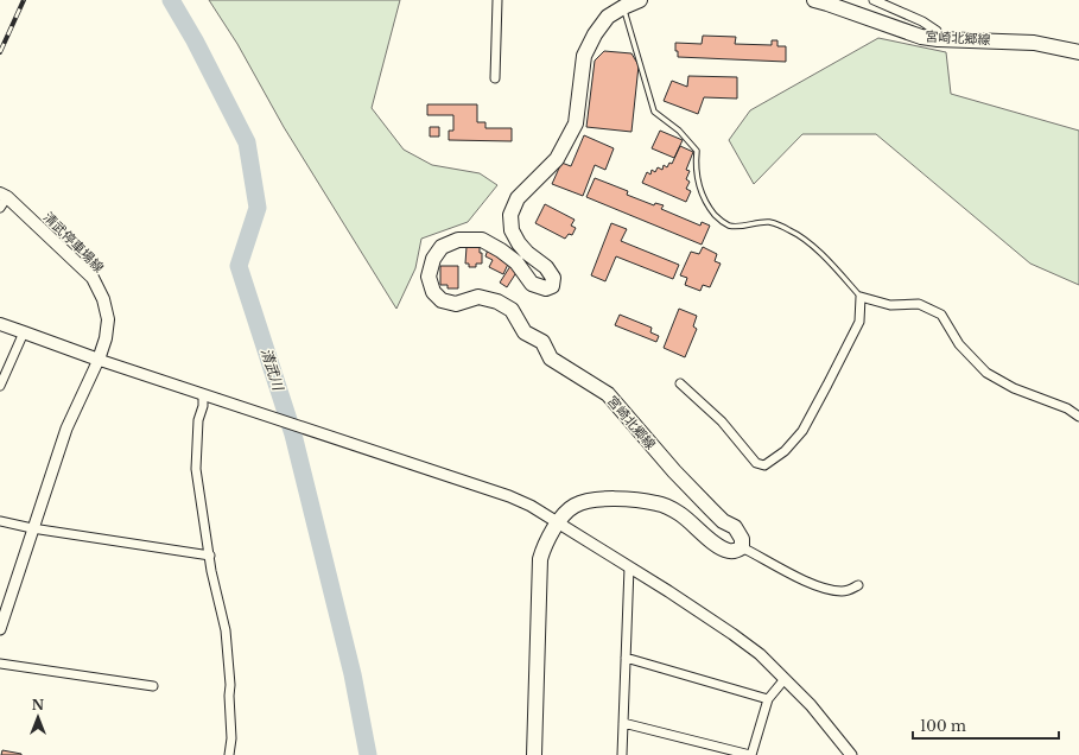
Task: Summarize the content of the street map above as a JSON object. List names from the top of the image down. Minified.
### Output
{"streets":{"main road":["宮崎北郷線","清武停車場線"]},"water":["清武川"],"scale_bar":"100 m","north":"top"}
